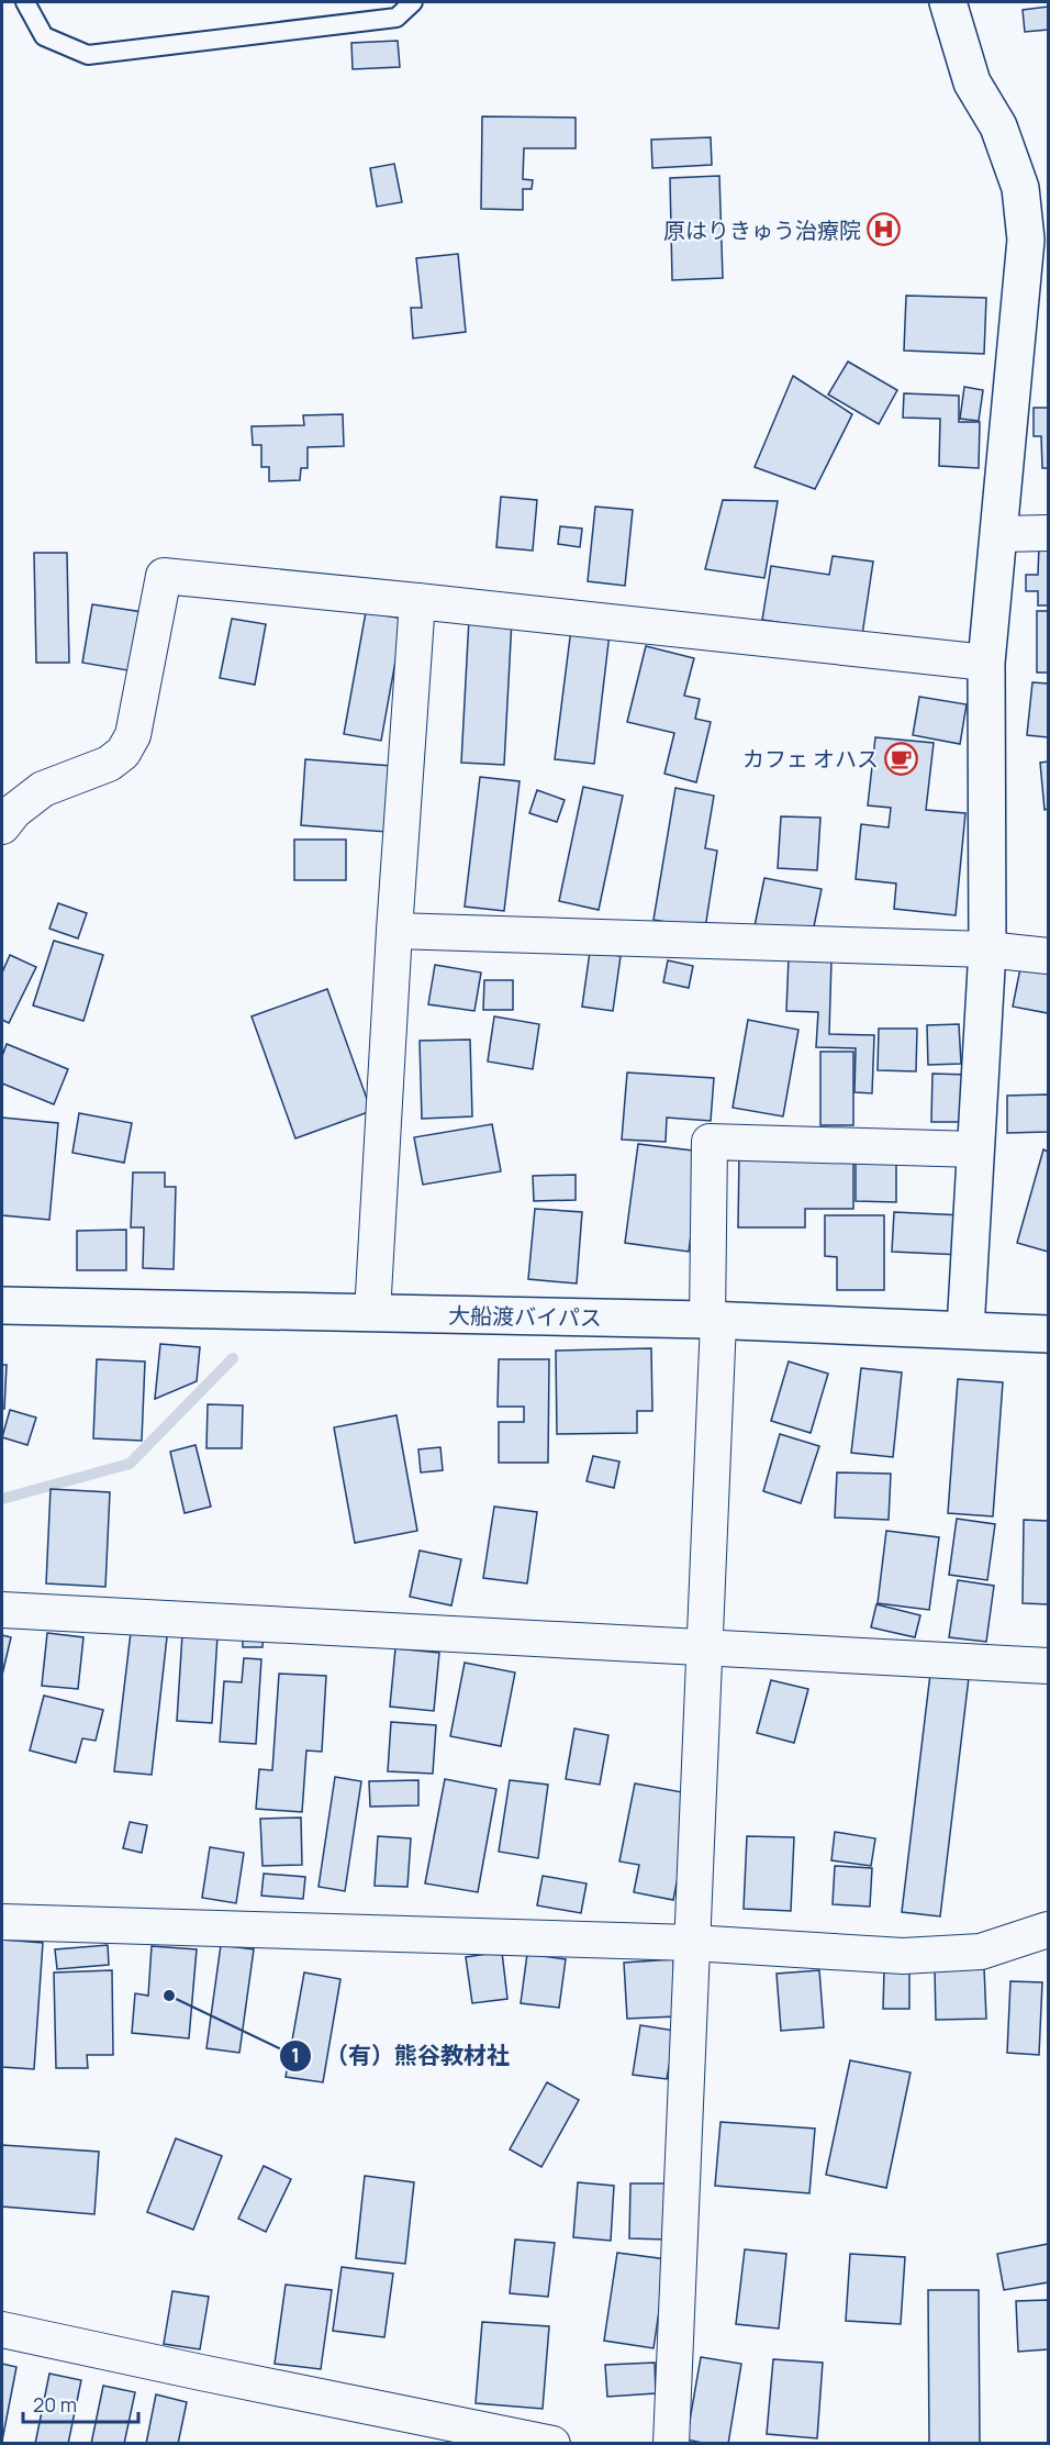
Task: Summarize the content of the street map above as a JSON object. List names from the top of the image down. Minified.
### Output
{"streets":{"main road":["大船渡バイパス"]},"places":{"hospital":["原はりきゅう治療院"],"cafe":["カフェ オハス"],"other":["（有）熊谷教材社"]},"scale_bar":"20 m"}
